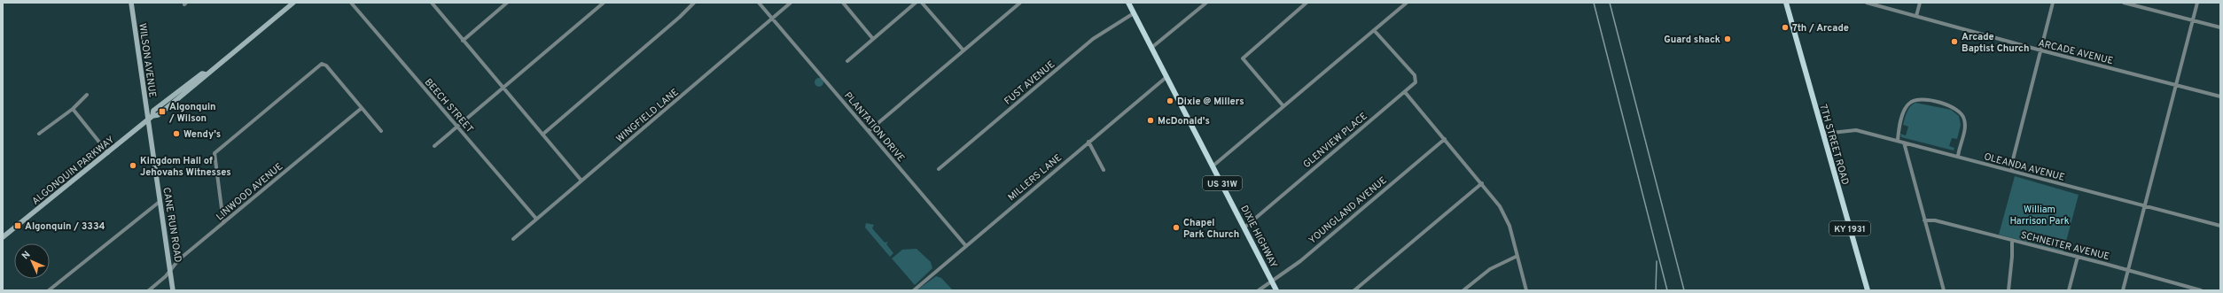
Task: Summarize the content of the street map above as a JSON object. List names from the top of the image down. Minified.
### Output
{"streets":{"main road":["WILSON AVENUE","7TH STREET ROAD","ALGONQUIN PARKWAY","US 31W","CANE RUN ROAD","KY 1931","DIXIE HIGHWAY"],"street":["ARCADE AVENUE","FUST AVENUE","BEECH STREET","WINGFIELD LANE","PLANTATION DRIVE","GLENVIEW PLACE","OLEANDA AVENUE","MILLERS LANE","LINWOOD AVENUE","YOUNGLAND AVENUE","SCHNEITER AVENUE"]},"crossings":[["WILSON AVENUE","ALGONQUIN PARKWAY"],["WILSON AVENUE","CANE RUN ROAD"],["FUST AVENUE","DIXIE HIGHWAY"],["BEECH STREET","WINGFIELD LANE"],["WINGFIELD LANE","PLANTATION DRIVE"],["PLANTATION DRIVE","MILLERS LANE"],["GLENVIEW PLACE","DIXIE HIGHWAY"],["7TH STREET ROAD","OLEANDA AVENUE"],["ALGONQUIN PARKWAY","CANE RUN ROAD"],["MILLERS LANE","DIXIE HIGHWAY"],["LINWOOD AVENUE","CANE RUN ROAD"],["YOUNGLAND AVENUE","DIXIE HIGHWAY"]],"parks":["William Harrison Park"],"places":{"other":["7th / Arcade","Guard shack","Arcade Baptist Church","Dixie @ Millers","McDonald's","Wendy's","Kingdom Hall of Jehovahs Witnesses","Chapel Park Church"],"transit":["Algonquin / Wilson","Algonquin / 3334"]},"north":"top left"}
